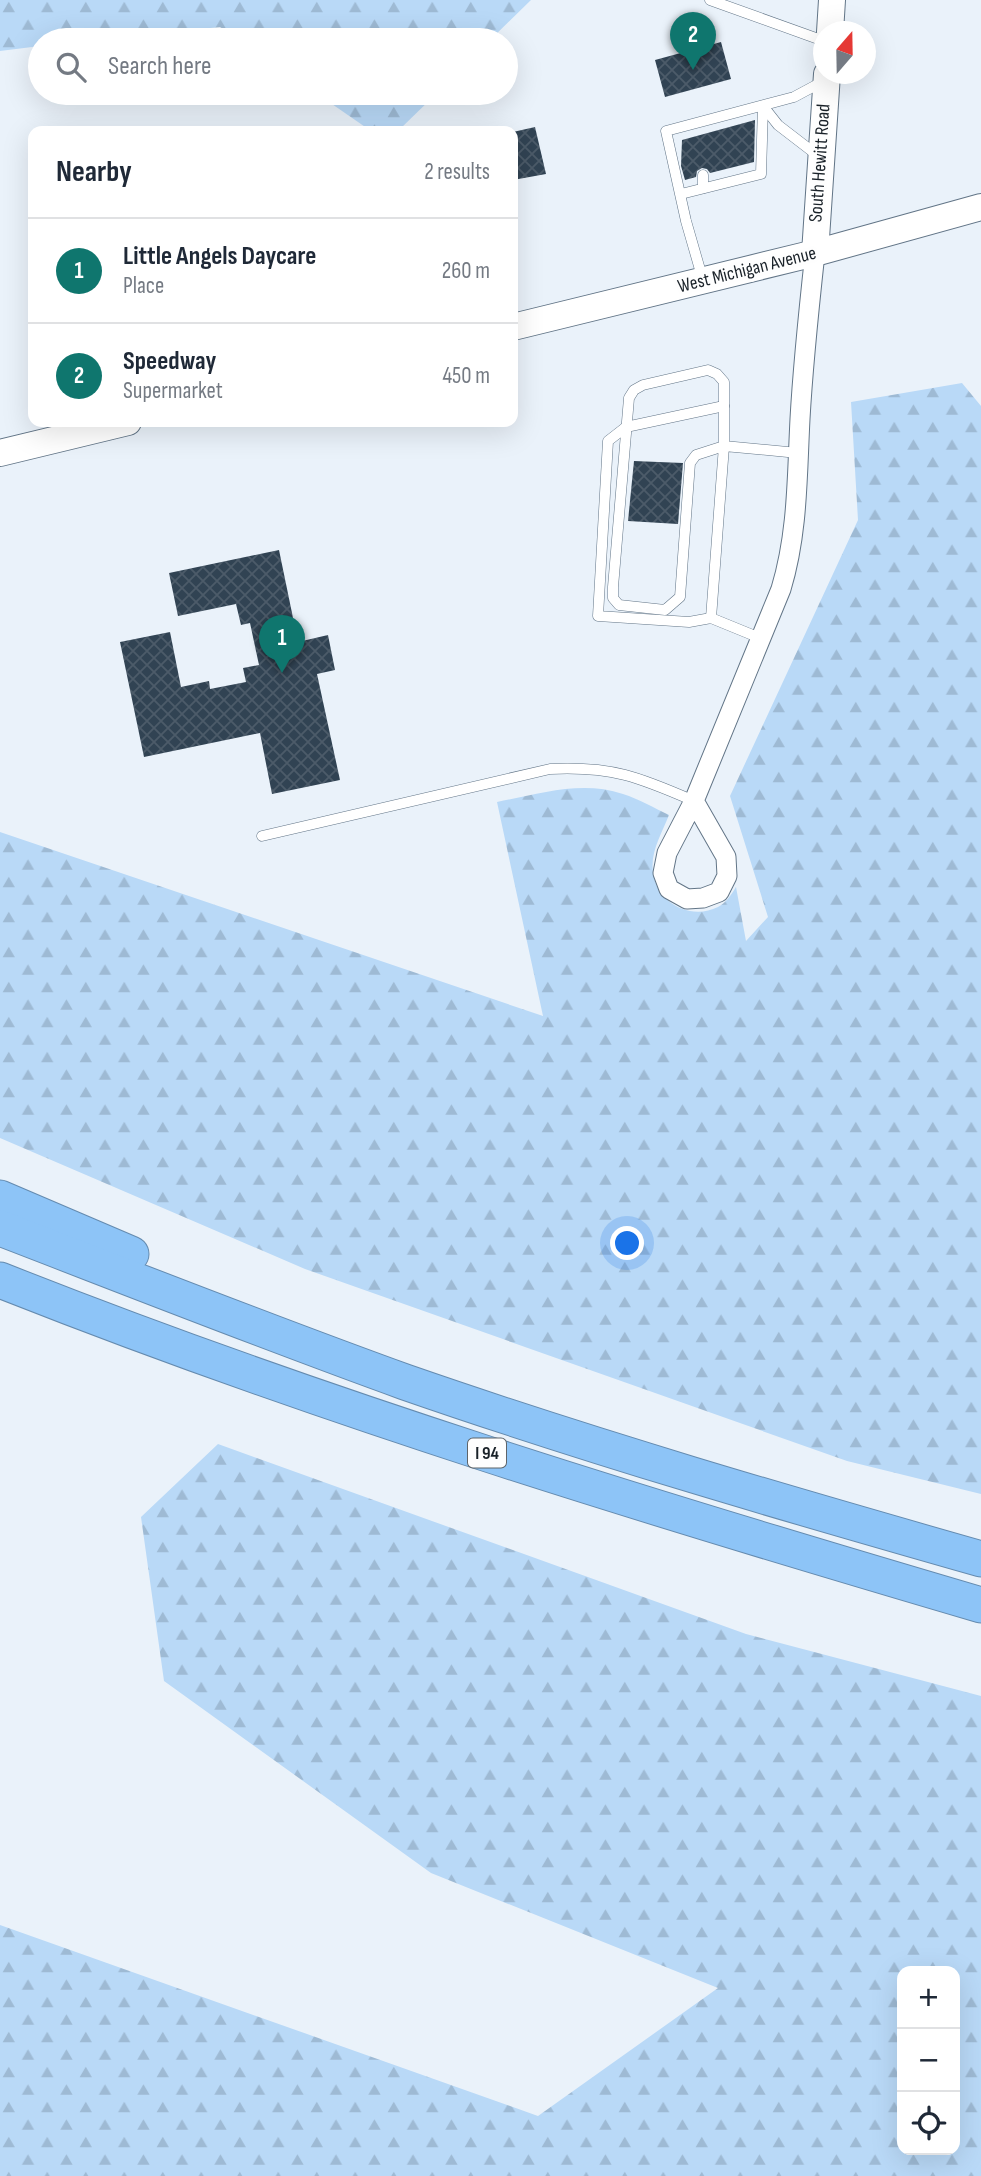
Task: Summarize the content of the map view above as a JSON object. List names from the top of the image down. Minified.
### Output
{"streets":{"highway":["I 94"],"main road":["South Hewitt Road","West Michigan Avenue"]},"crossings":[["South Hewitt Road","West Michigan Avenue"]],"north":"top","page":{"pins":["2","1"],"search":"Search here","heading":["Nearby","2 results"],"list":[{"mark":"1","name":"Little Angels Daycare","note":"Place","value":"260 m"},{"mark":"2","name":"Speedway","note":"Supermarket","value":"450 m"}],"map_buttons":["+","−"]}}
